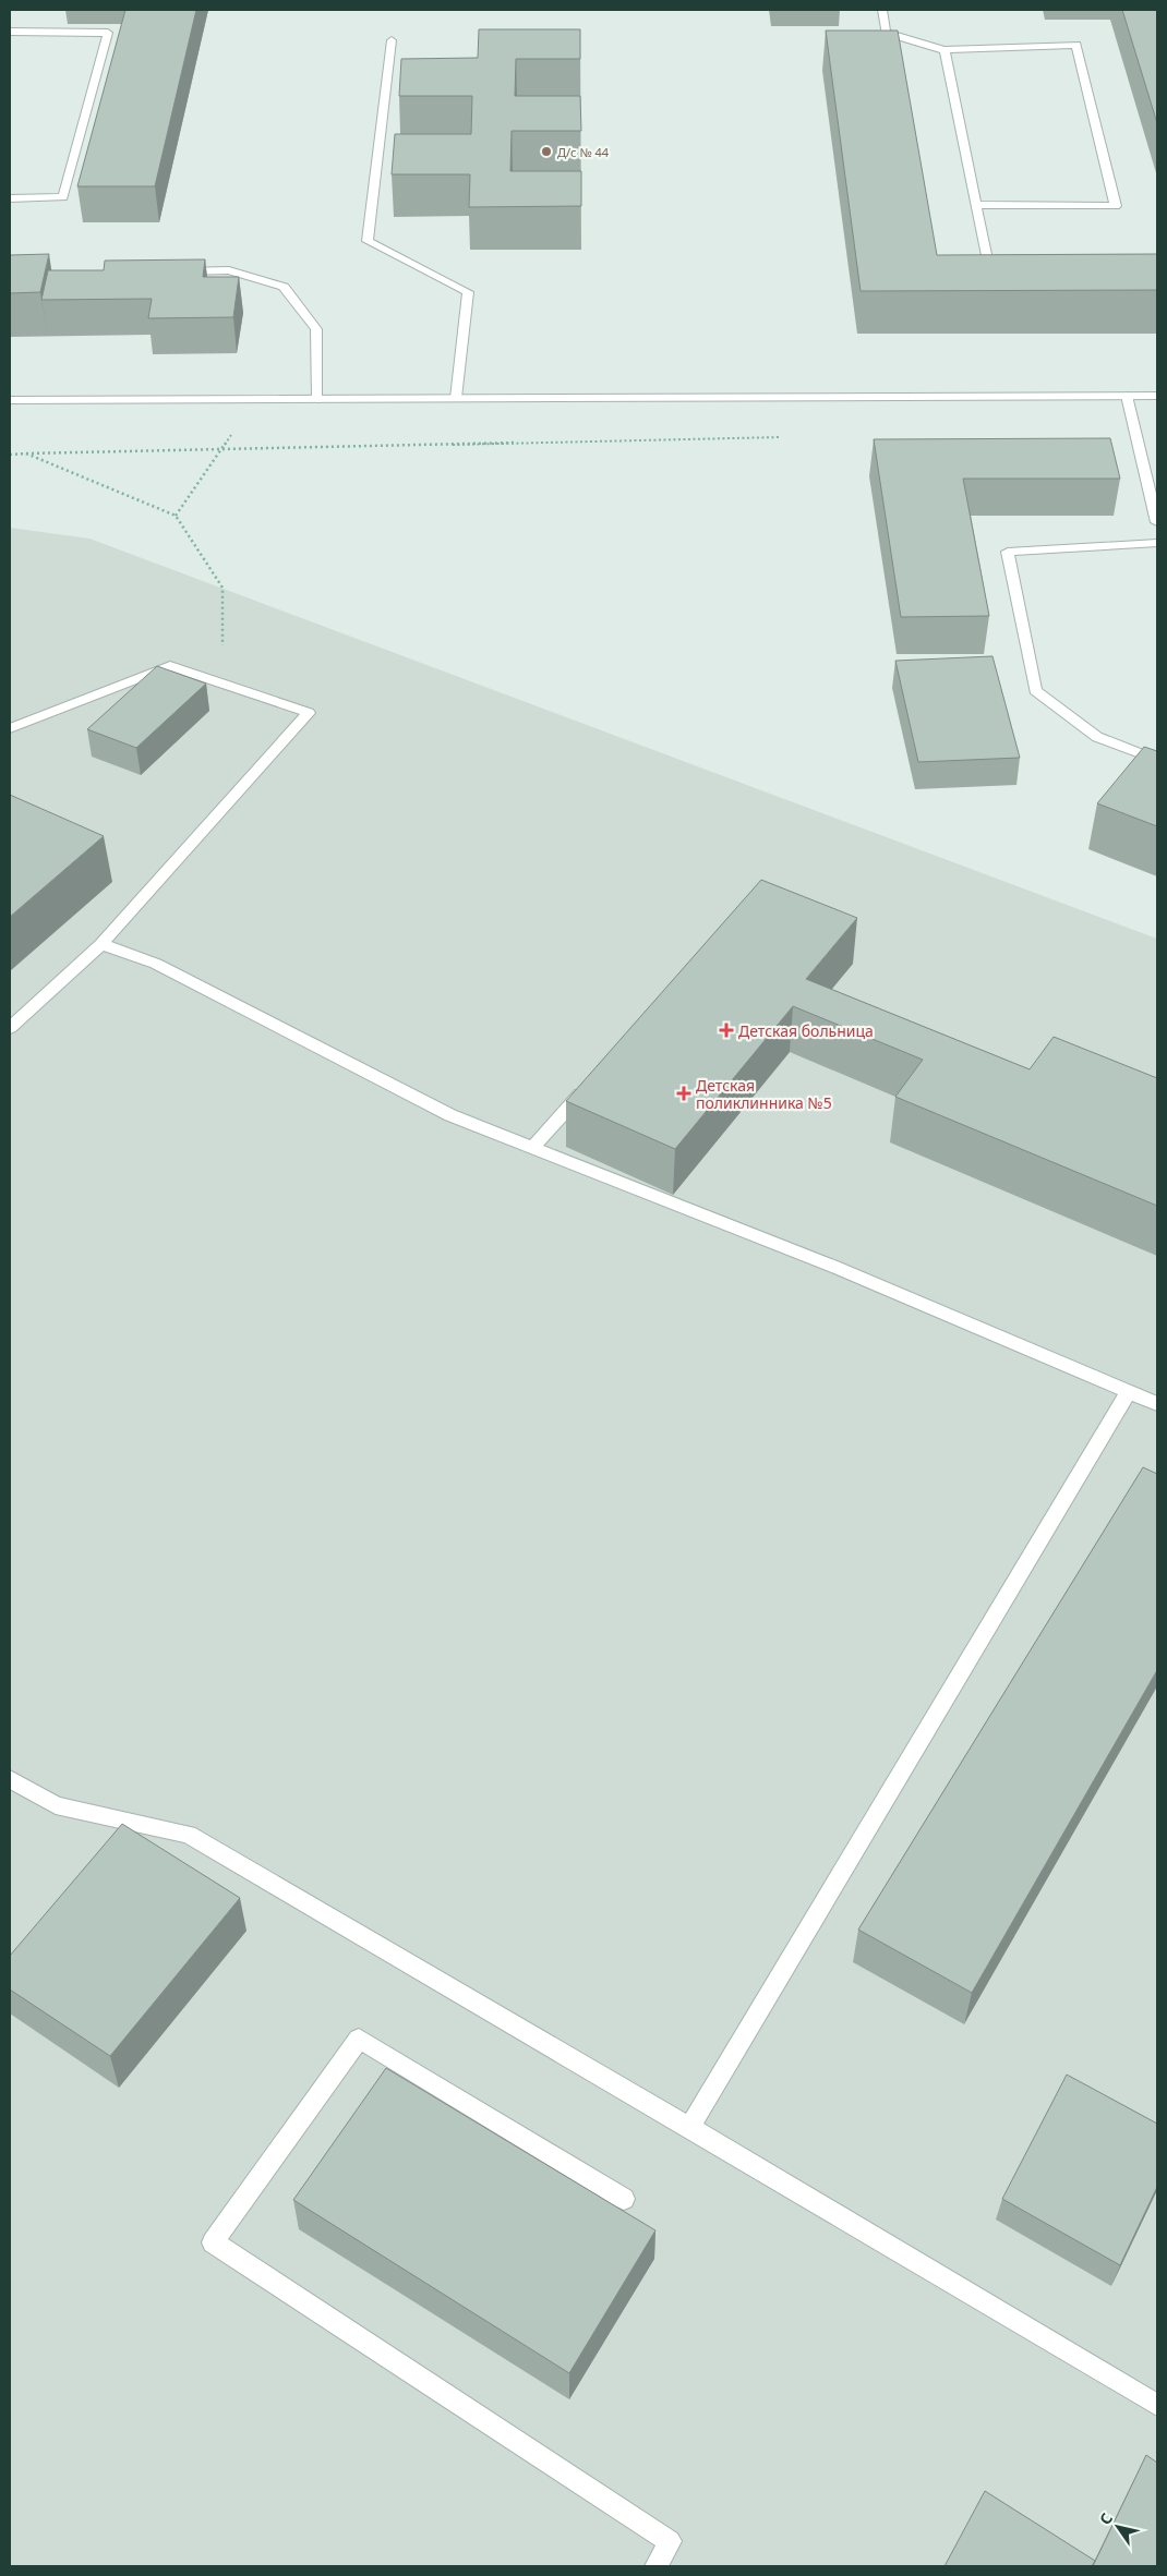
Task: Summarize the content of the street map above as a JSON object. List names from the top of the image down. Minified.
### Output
{"places":{"other":["Д/с № 44"],"health":["Детская больница","Детская поликлинника №5"]},"north":"top left"}
